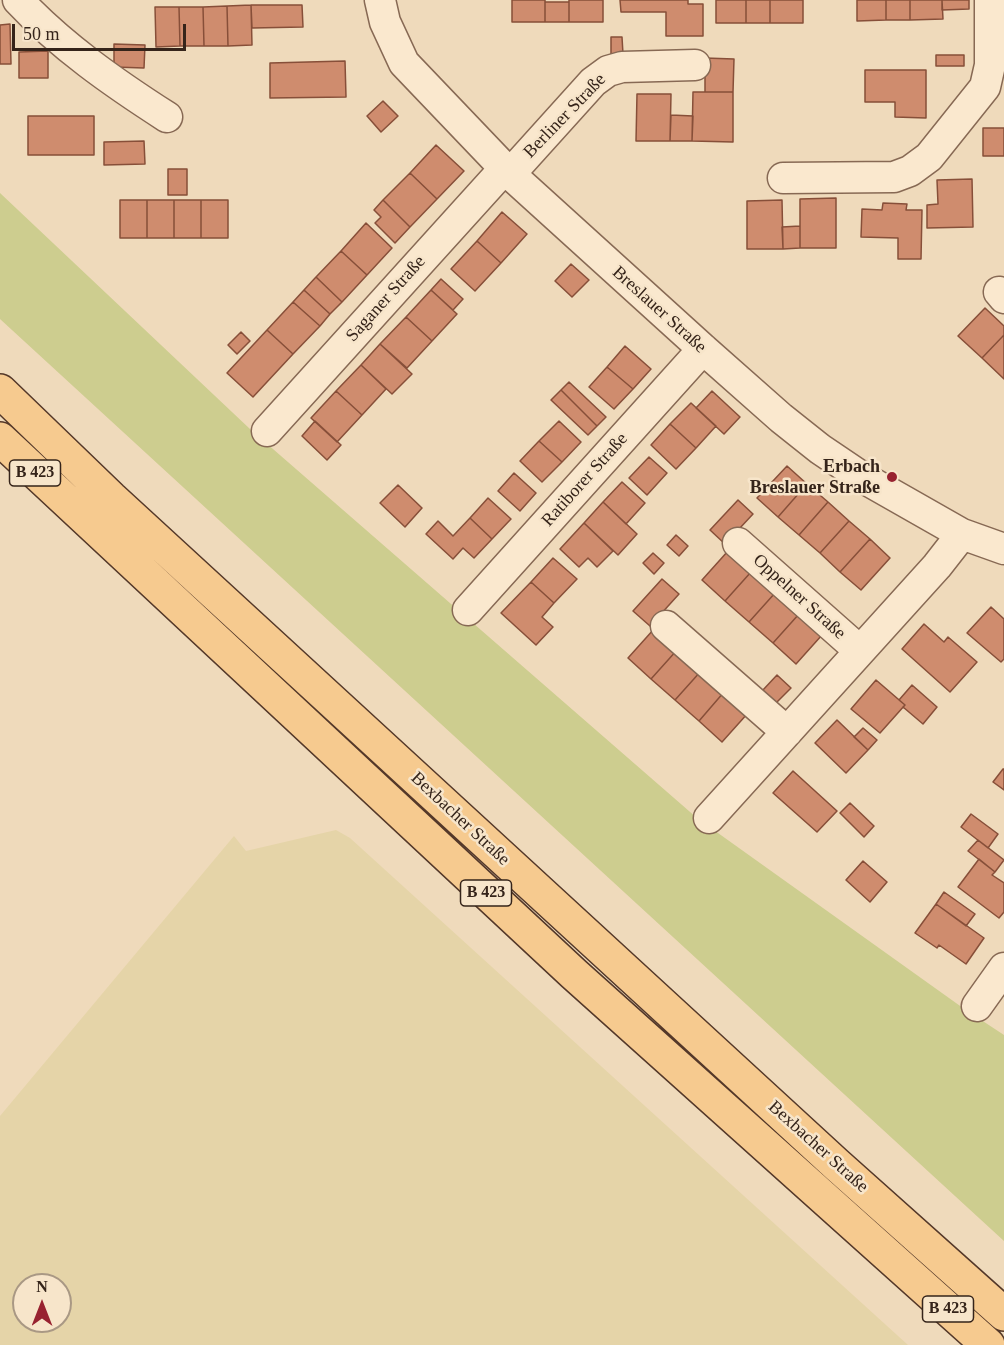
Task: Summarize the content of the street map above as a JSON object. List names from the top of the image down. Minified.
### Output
{"streets":{"main road":["B 423","Bexbacher Straße"],"street":["Berliner Straße","Saganer Straße","Breslauer Straße","Ratiborer Straße","Oppelner Straße"]},"crossings":[["Berliner Straße","Saganer Straße"],["Berliner Straße","Breslauer Straße"],["Saganer Straße","Breslauer Straße"],["Breslauer Straße","Ratiborer Straße"],["Breslauer Straße","Oppelner Straße"]],"places":["Erbach Breslauer Straße"],"scale_bar":"50 m","north":"top"}
